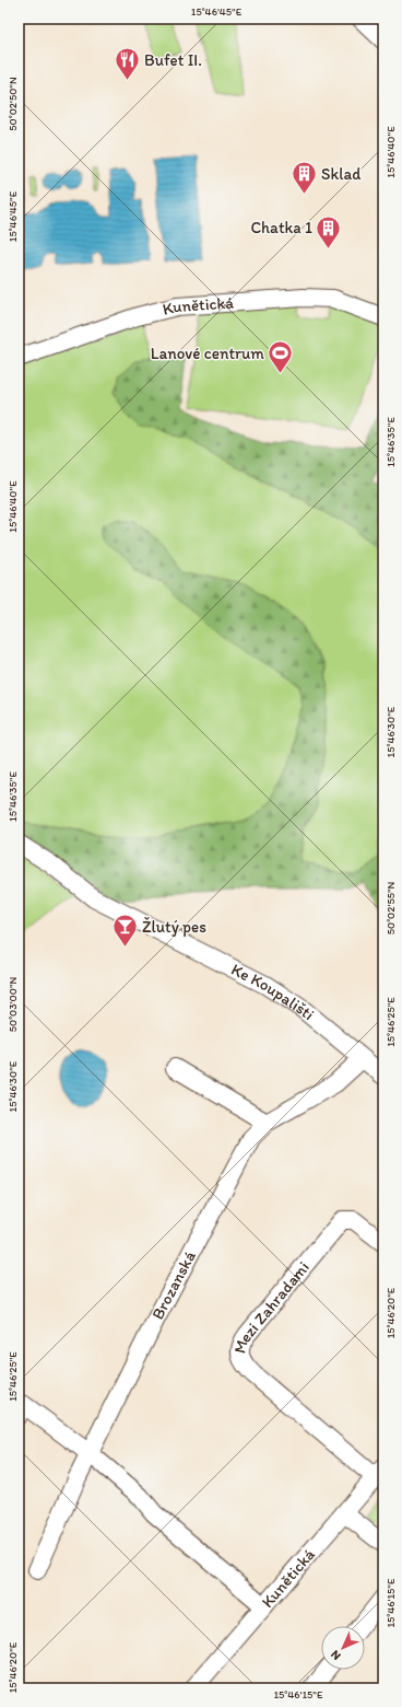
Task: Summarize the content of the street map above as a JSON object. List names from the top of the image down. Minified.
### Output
{"streets":{"street":["Kunětická","Ke Koupališti","Brozanská","Mezi Zahradami"]},"crossings":[["Kunětická","Mezi Zahradami"],["Ke Koupališti","Brozanská"]],"places":{"restaurant":["Bufet II."],"building":["Sklad","Chatka 1"],"sports":["Lanové centrum"],"bar":["Žlutý pes"]},"north":"bottom left","coordinates":["15°46'45\"E","50°02'50\"N","15°46'40\"E","15°46'35\"E","15°46'30\"E","50°02'55\"N","50°03'00\"N","15°46'25\"E","15°46'20\"E","15°46'15\"E"]}
